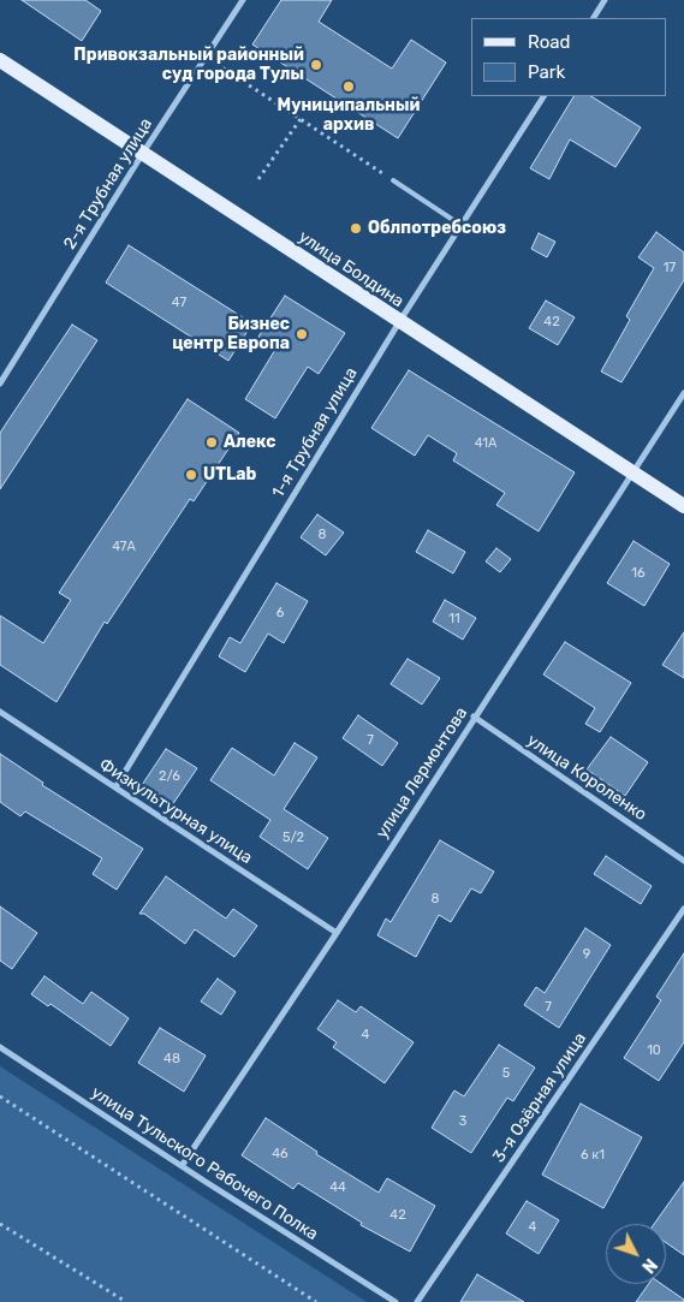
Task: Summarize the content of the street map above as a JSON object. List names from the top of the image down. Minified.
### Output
{"streets":{"main road":["улица Болдина"],"street":["2-я Трубная улица","1-я Трубная улица","улица Лермонтова","улица Короленко","Физкультурная улица","3-я Озёрная улица","улица Тульского Рабочего Полка"]},"crossings":[["2-я Трубная улица","улица Болдина"],["улица Болдина","1-я Трубная улица"],["улица Болдина","улица Лермонтова"],["1-я Трубная улица","Физкультурная улица"],["улица Лермонтова","улица Короленко"],["улица Лермонтова","Физкультурная улица"],["улица Лермонтова","улица Тульского Рабочего Полка"]],"places":["Привокзальный районный суд города Тулы","Муниципальный архив","Облпотребсоюз","Бизнес центр Европа","Алекс","UTLab"],"house_numbers":["17","47","42","41А","8","47А","16","6","11","7","2/6","5/2","8","9","7","4","10","48","5","3","46","6 к1","44","42","4"],"legend":["Road","Park"],"north":"bottom right"}
